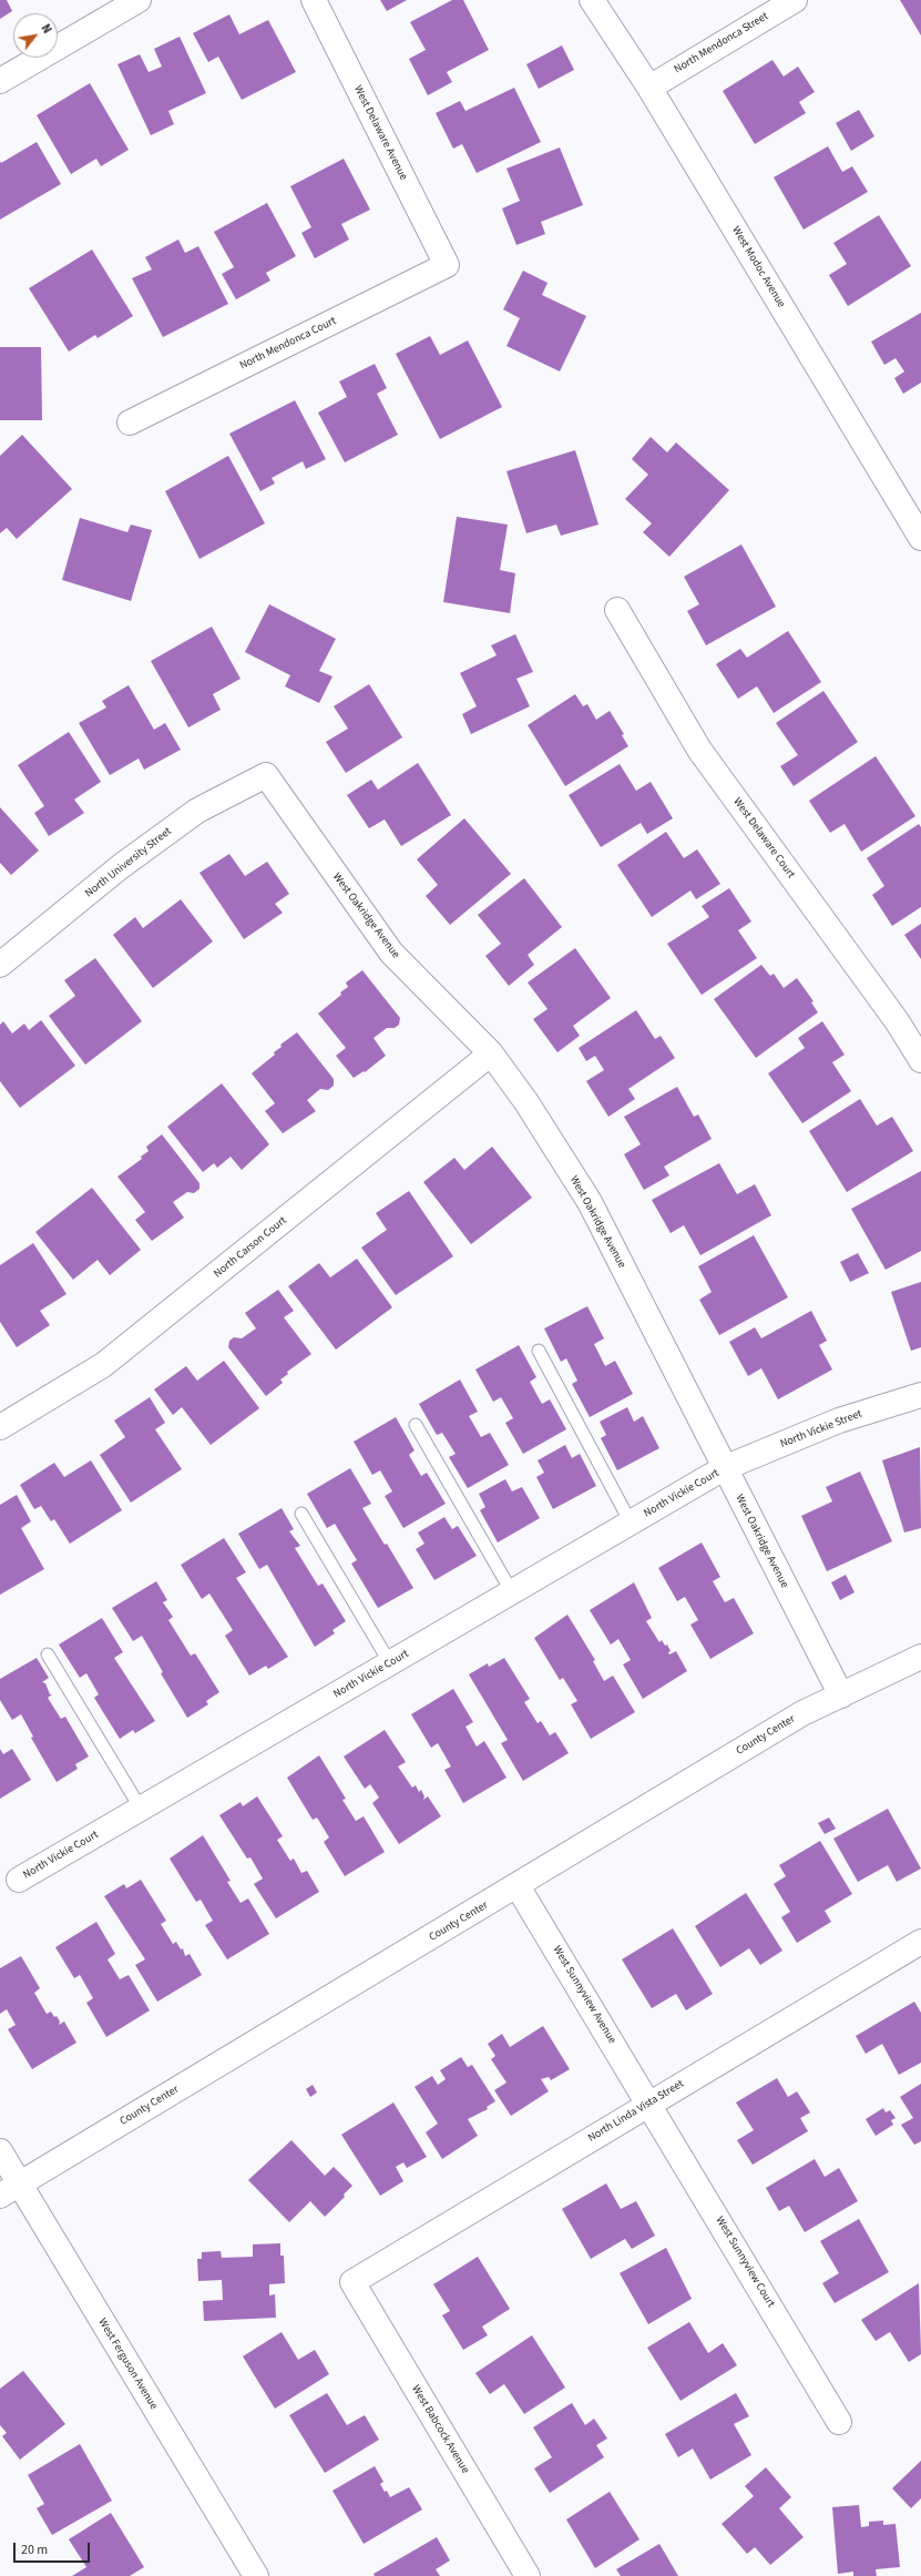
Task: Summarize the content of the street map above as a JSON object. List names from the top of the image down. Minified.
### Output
{"streets":{"street":["North Mendonca Street","West Delaware Avenue","West Modoc Avenue","North Mendonca Court","West Delaware Court","North University Street","West Oakridge Avenue","North Carson Court","North Vickie Street","North Vickie Court","County Center","West Sunnyview Avenue","North Linda Vista Street","West Sunnyview Court","West Ferguson Avenue","West Babcock Avenue"]},"crossings":[["North Mendonca Street","West Modoc Avenue"],["West Delaware Avenue","North Mendonca Court"],["North University Street","West Oakridge Avenue"],["West Oakridge Avenue","North Carson Court"],["West Oakridge Avenue","North Vickie Street"],["West Oakridge Avenue","North Vickie Court"],["West Oakridge Avenue","County Center"],["North Vickie Street","North Vickie Court"],["County Center","West Sunnyview Avenue"],["County Center","West Ferguson Avenue"],["West Sunnyview Avenue","North Linda Vista Street"],["West Sunnyview Avenue","West Sunnyview Court"],["North Linda Vista Street","West Sunnyview Court"],["North Linda Vista Street","West Babcock Avenue"]],"scale_bar":"20 m","north":"top right"}
